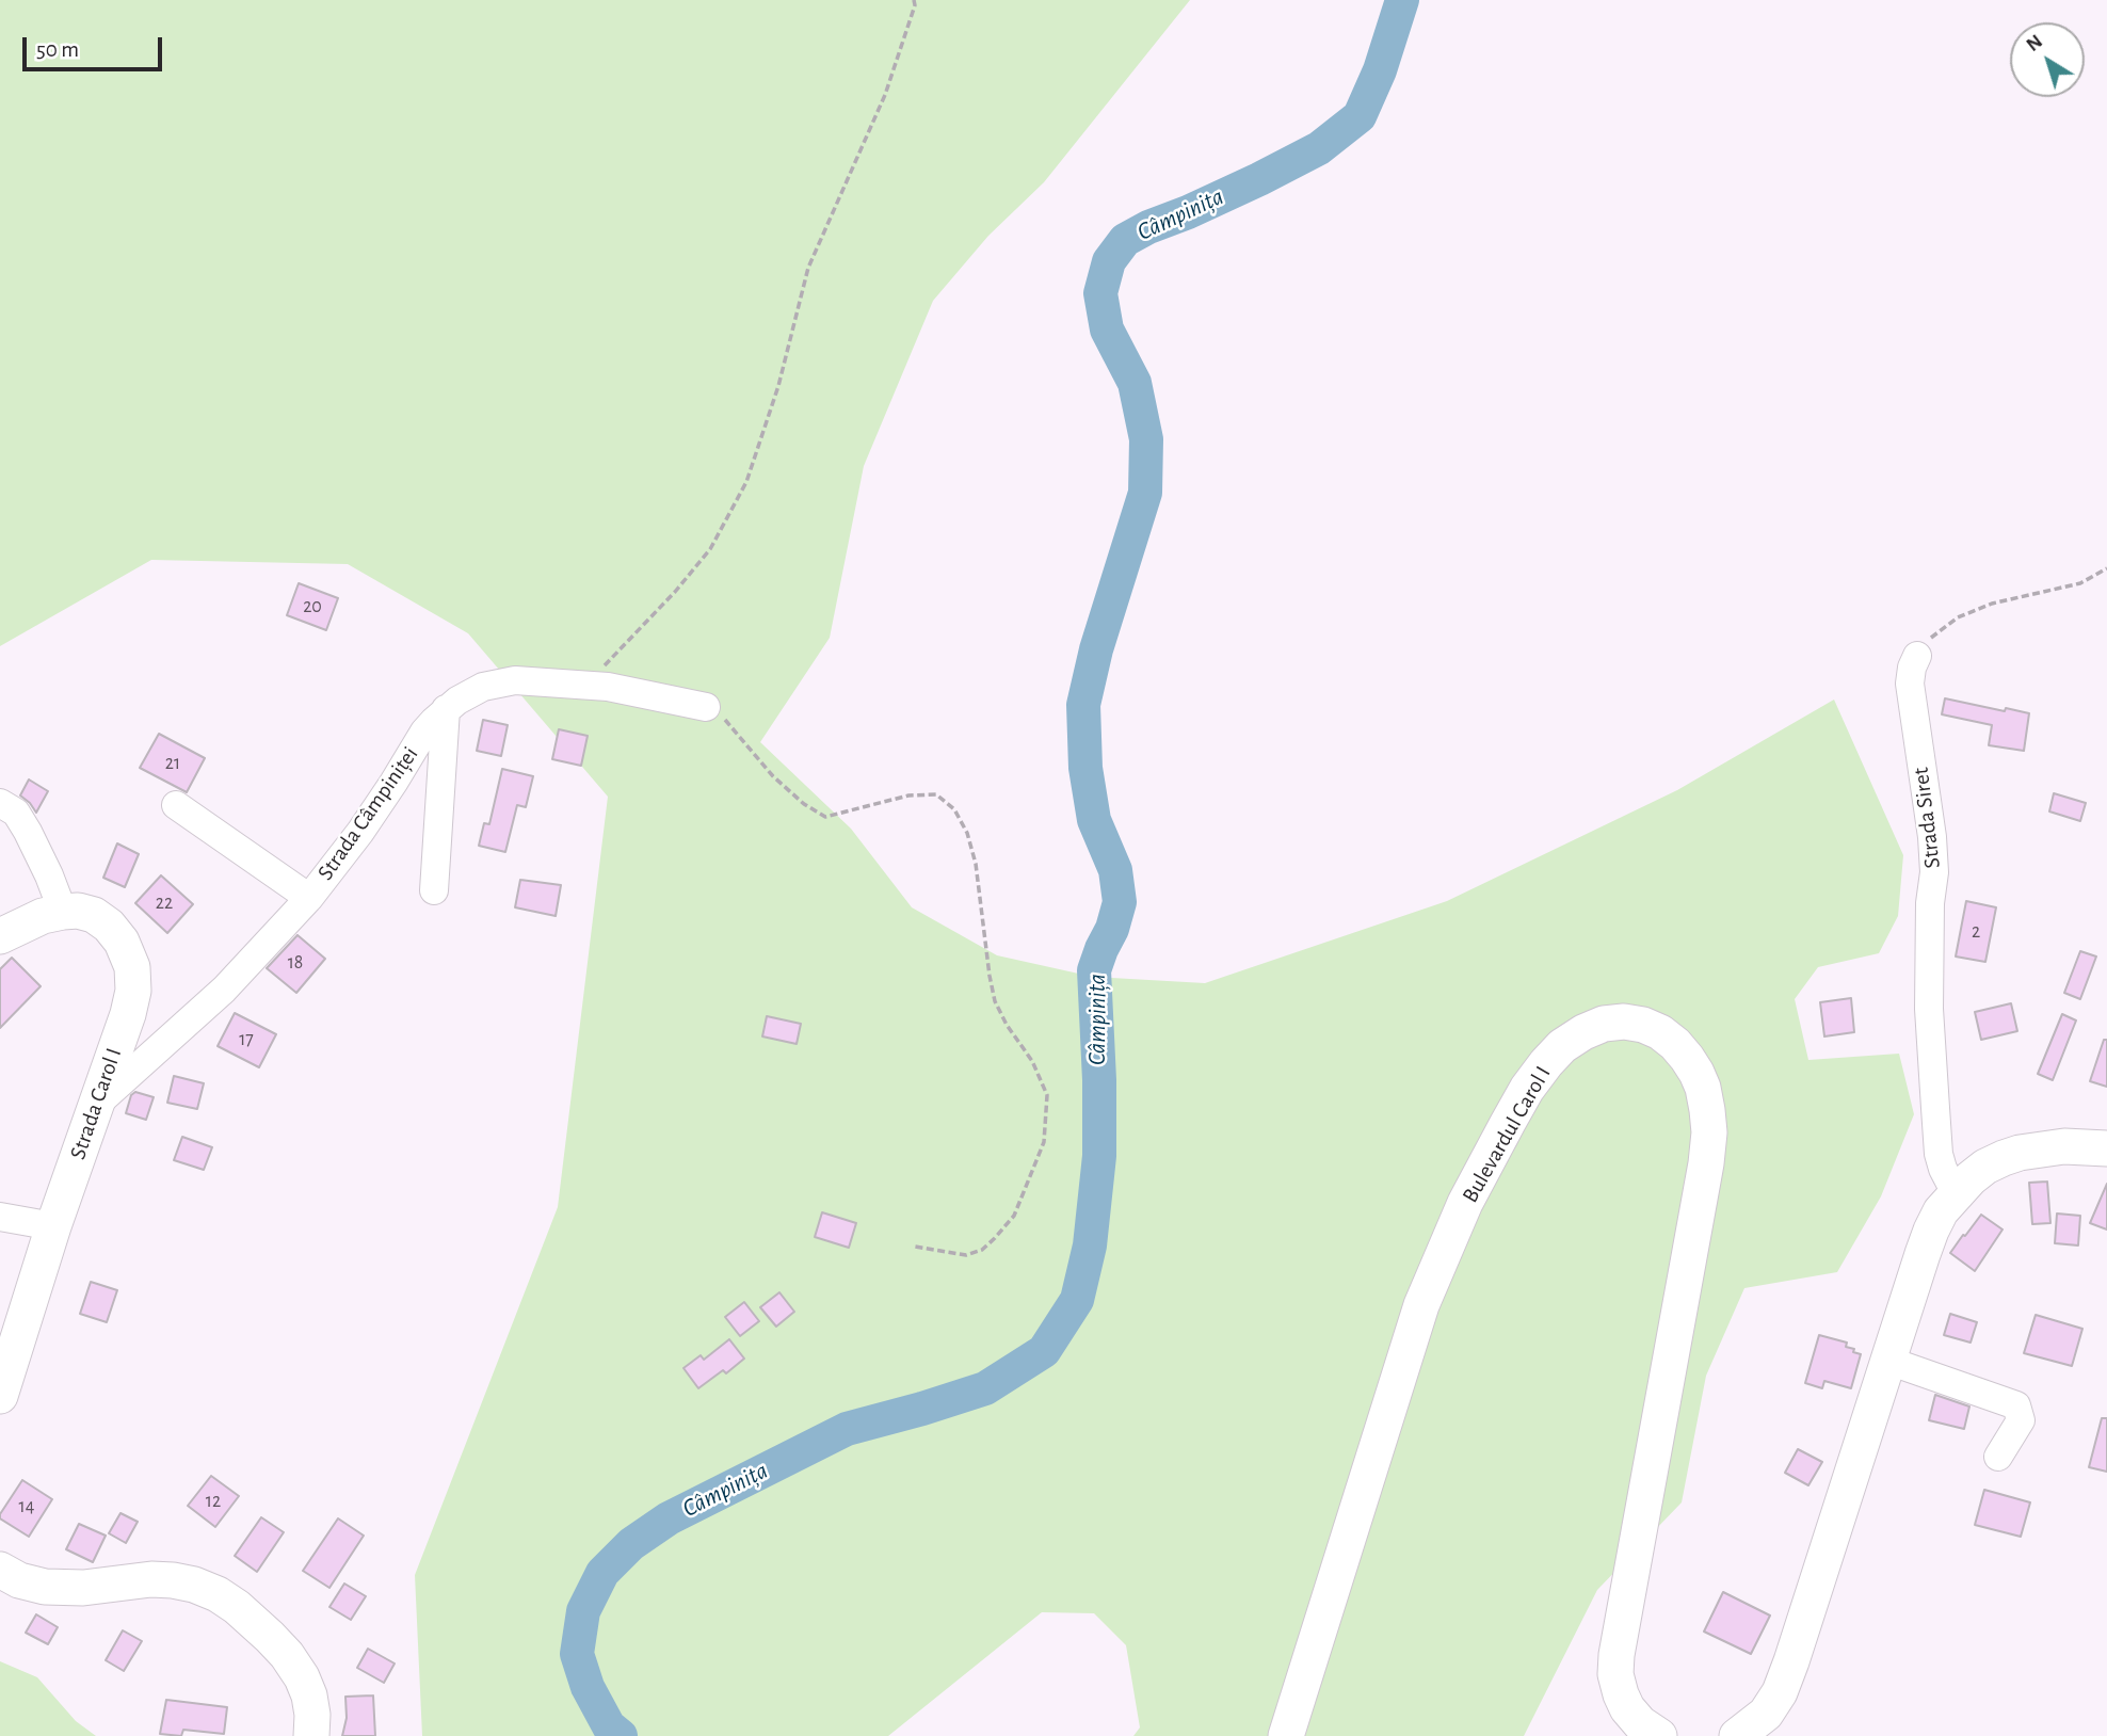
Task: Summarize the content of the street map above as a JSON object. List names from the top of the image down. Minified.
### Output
{"streets":{"main road":["Strada Carol I","Bulevardul Carol I"],"street":["Strada Câmpiniței","Strada Siret"]},"crossings":[["Strada Câmpiniței","Strada Carol I"]],"water":["Câmpinița"],"house_numbers":["20","21","22","2","18","17","12","14"],"scale_bar":"50 m","north":"top left"}
